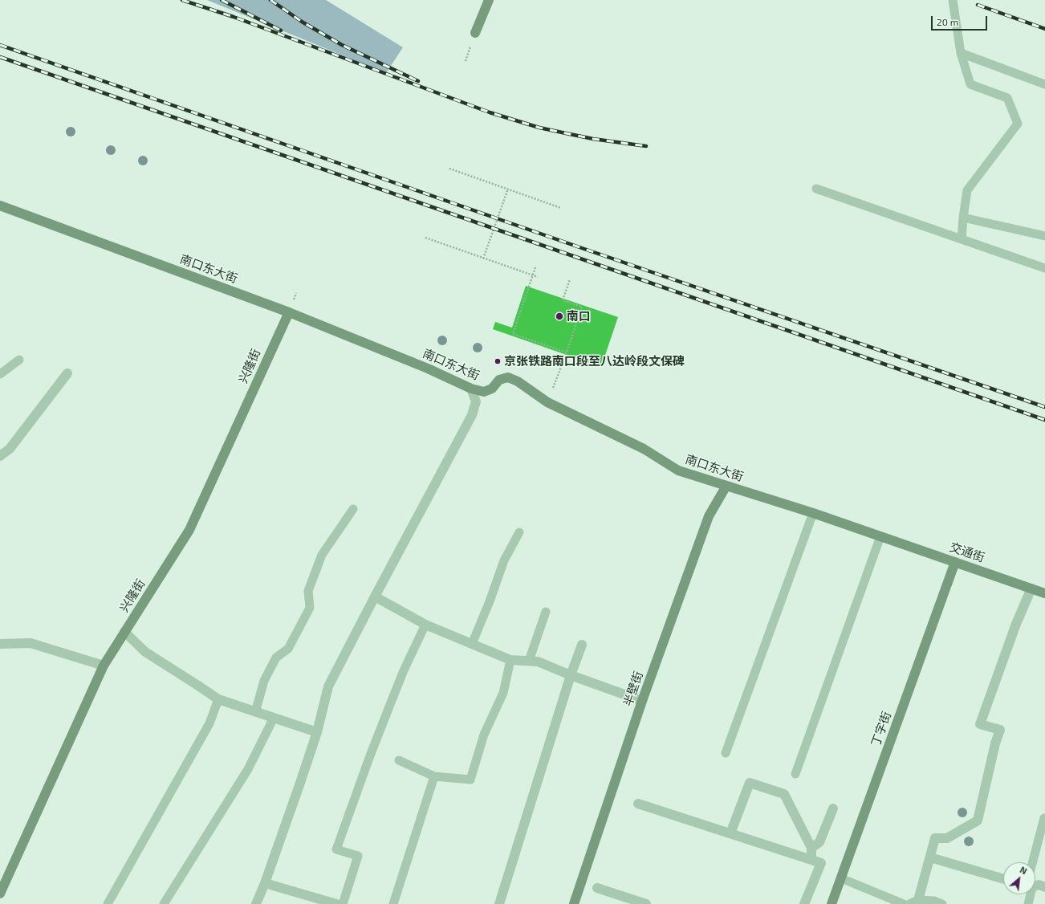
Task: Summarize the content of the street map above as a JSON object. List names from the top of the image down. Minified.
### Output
{"streets":{"street":["南口东大街","兴隆街","交通街","半壁街","丁字街"]},"crossings":[["南口东大街","兴隆街"],["南口东大街","交通街"],["南口东大街","半壁街"],["交通街","丁字街"]],"places":["南口","京张铁路南口段至八达岭段文保碑"],"scale_bar":"20 m","north":"top right"}
